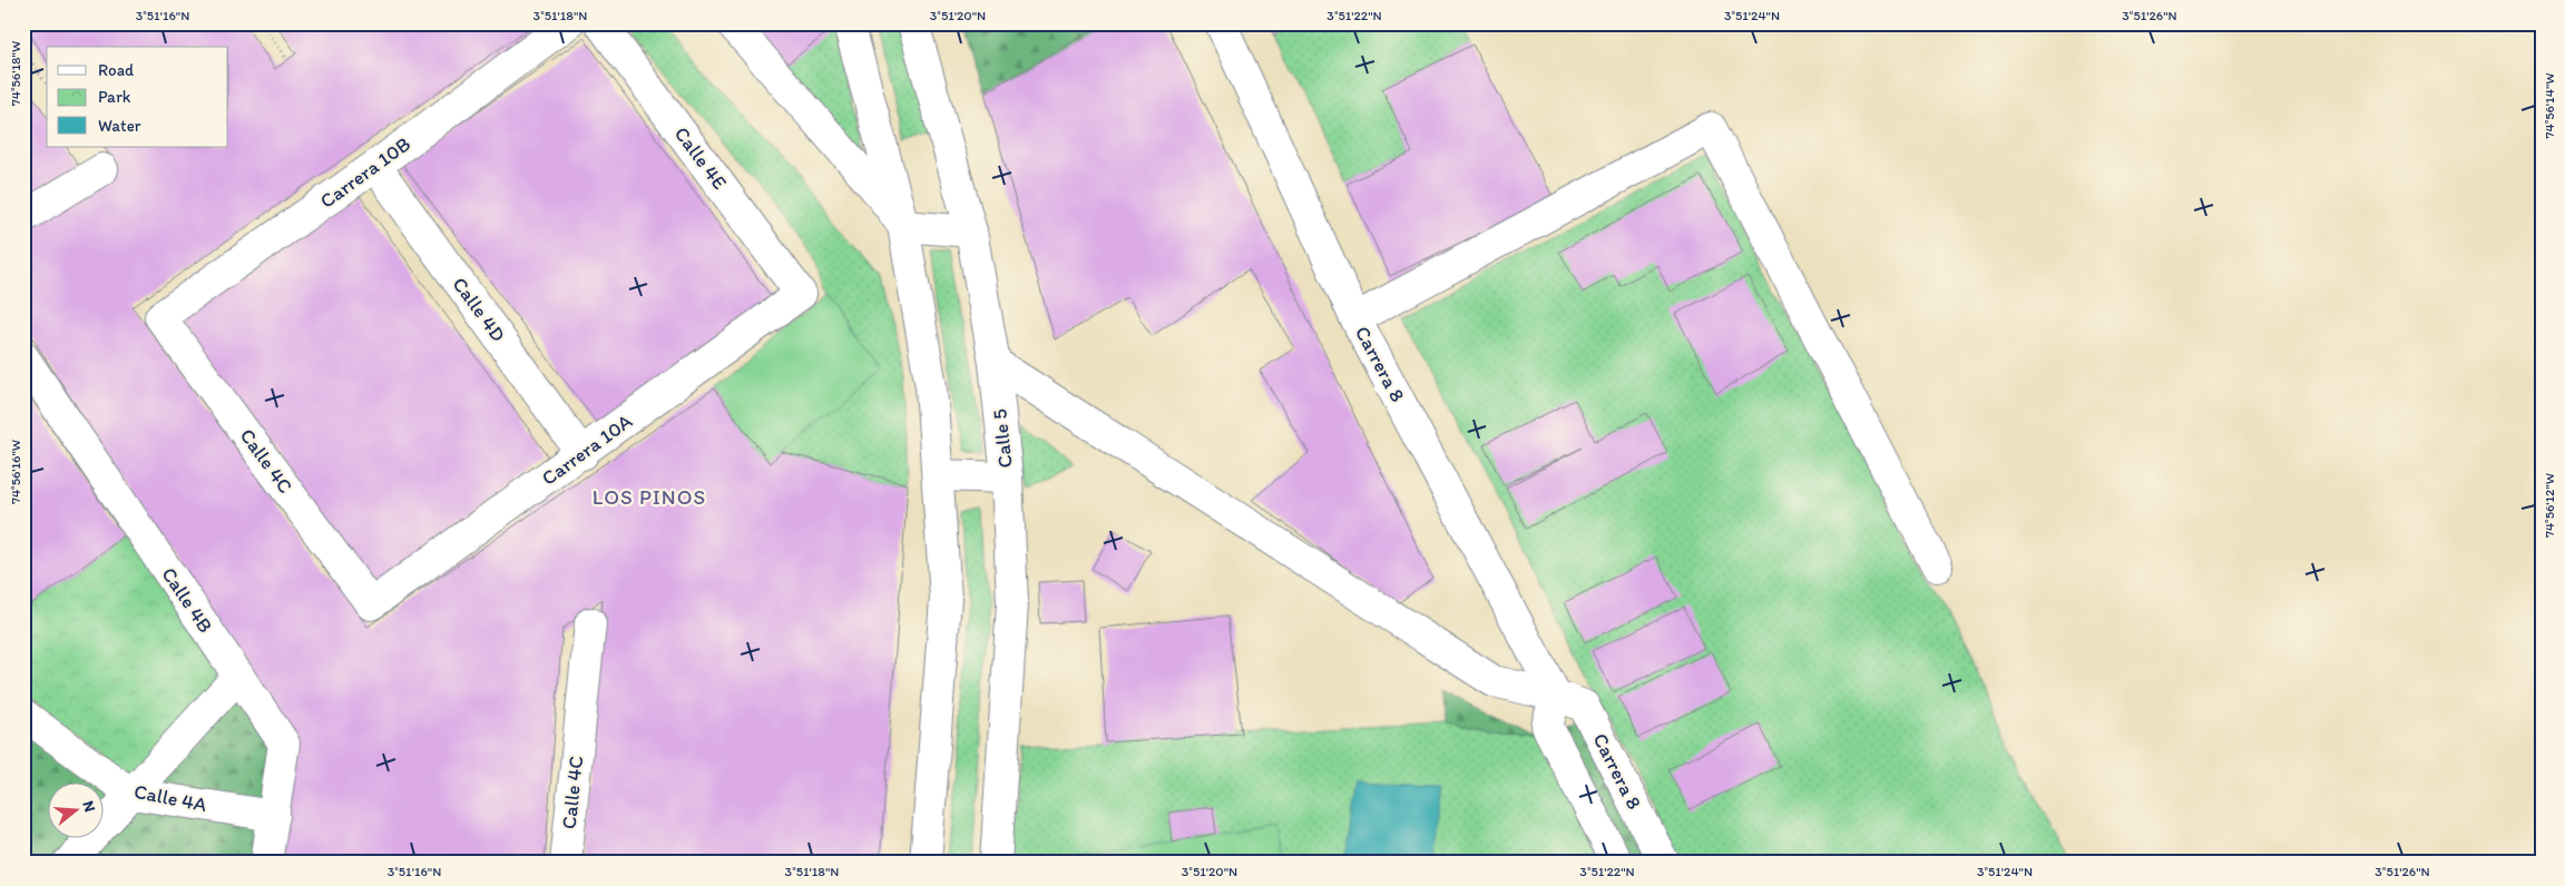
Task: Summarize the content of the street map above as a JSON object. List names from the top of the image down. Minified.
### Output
{"streets":{"street":["Calle 4E","Carrera 10B","Calle 4D","Carrera 8","Calle 5","Carrera 10A","Calle 4C","Calle 4B","Calle 4A"]},"crossings":[["Calle 4E","Carrera 10A"],["Carrera 10B","Calle 4D"],["Carrera 10B","Calle 4C"],["Calle 4D","Carrera 10A"],["Carrera 10A","Calle 4C"],["Calle 4B","Calle 4A"]],"districts":["LOS PINOS"],"legend":["Road","Park","Water"],"north":"right","coordinates":["3°51'16\"N","3°51'18\"N","3°51'20\"N","3°51'22\"N","3°51'24\"N","3°51'26\"N","74°56'18\"W","74°56'14\"W","74°56'16\"W","74°56'12\"W"]}
